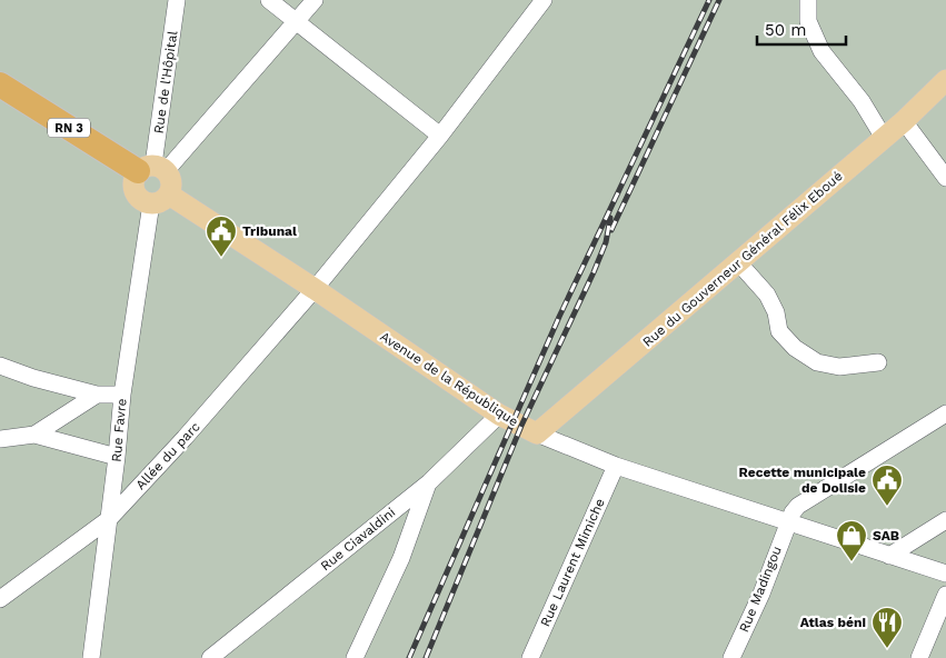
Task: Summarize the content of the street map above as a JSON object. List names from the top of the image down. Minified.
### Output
{"streets":{"highway":["RN 3"],"main road":["Rue du Gouverneur Général Félix Eboué","Avenue de la République"],"street":["Rue de l'Hôpital","Rue Favre","Allée du parc","Rue Ciavaldini","Rue Laurent Mimiche","Rue Madingou"]},"crossings":[["Rue de l'Hôpital","RN 3"],["Rue de l'Hôpital","Avenue de la République"],["Rue de l'Hôpital","Rue Favre"],["RN 3","Avenue de la République"],["RN 3","Rue Favre"],["Rue du Gouverneur Général Félix Eboué","Avenue de la République"],["Avenue de la République","Rue Favre"],["Avenue de la République","Allée du parc"],["Avenue de la République","Rue Ciavaldini"],["Avenue de la République","Rue Laurent Mimiche"],["Avenue de la République","Rue Madingou"],["Rue Favre","Allée du parc"]],"places":{"public building":["Tribunal","Recette municipale de Dolisie"],"shop":["SAB"],"restaurant":["Atlas béni"]},"scale_bar":"50 m"}
